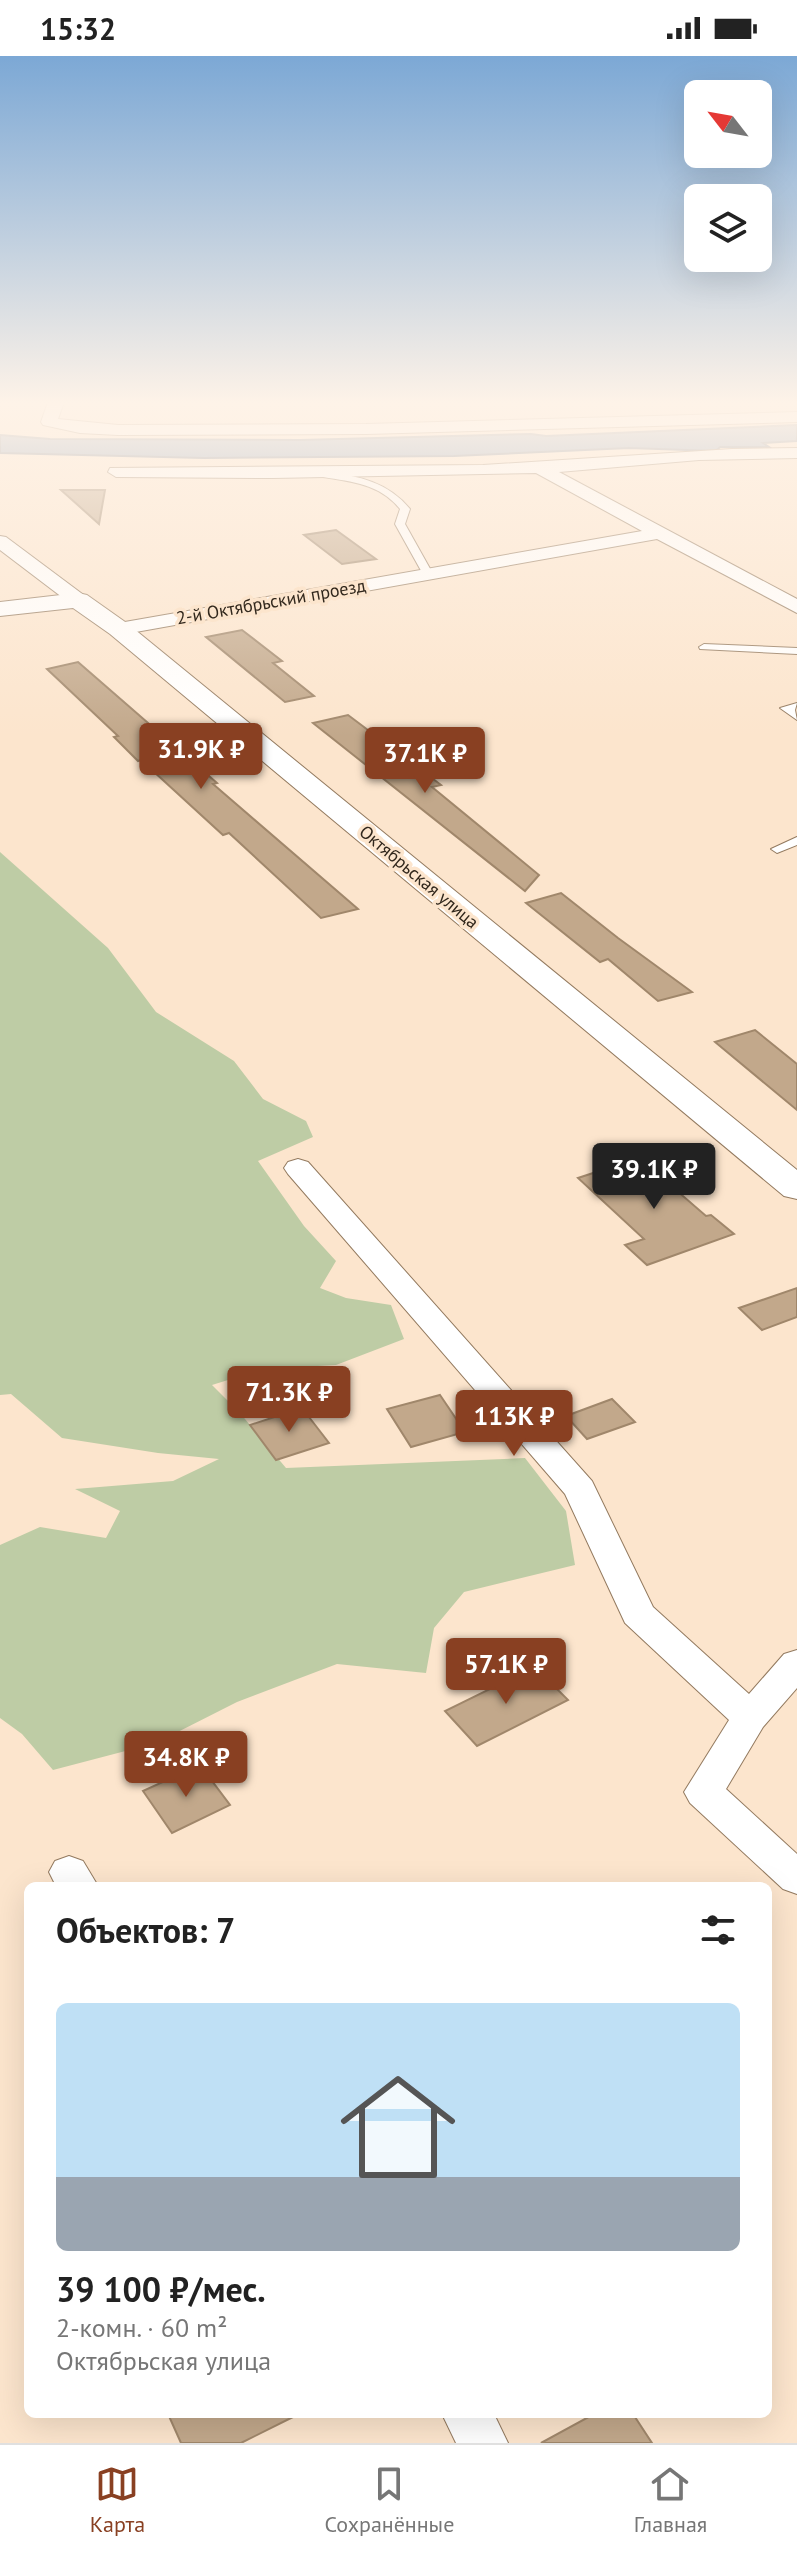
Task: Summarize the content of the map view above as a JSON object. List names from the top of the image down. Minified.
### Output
{"streets":{"street":["2-й Октябрьский проезд","Октябрьская улица"]},"crossings":[["2-й Октябрьский проезд","Октябрьская улица"]],"north":"top left","page":{"status":"15:32","price":["31.9K ₽","37.1K ₽","39.1K ₽","71.3K ₽","113K ₽","57.1K ₽","34.8K ₽"],"heading":"Объектов: 7","list":[{"name":"39 100 ₽/мес.","note":"2-комн. · 60 m² · Октябрьская улица"}],"tabs":["Карта","Сохранённые","Главная"]}}
